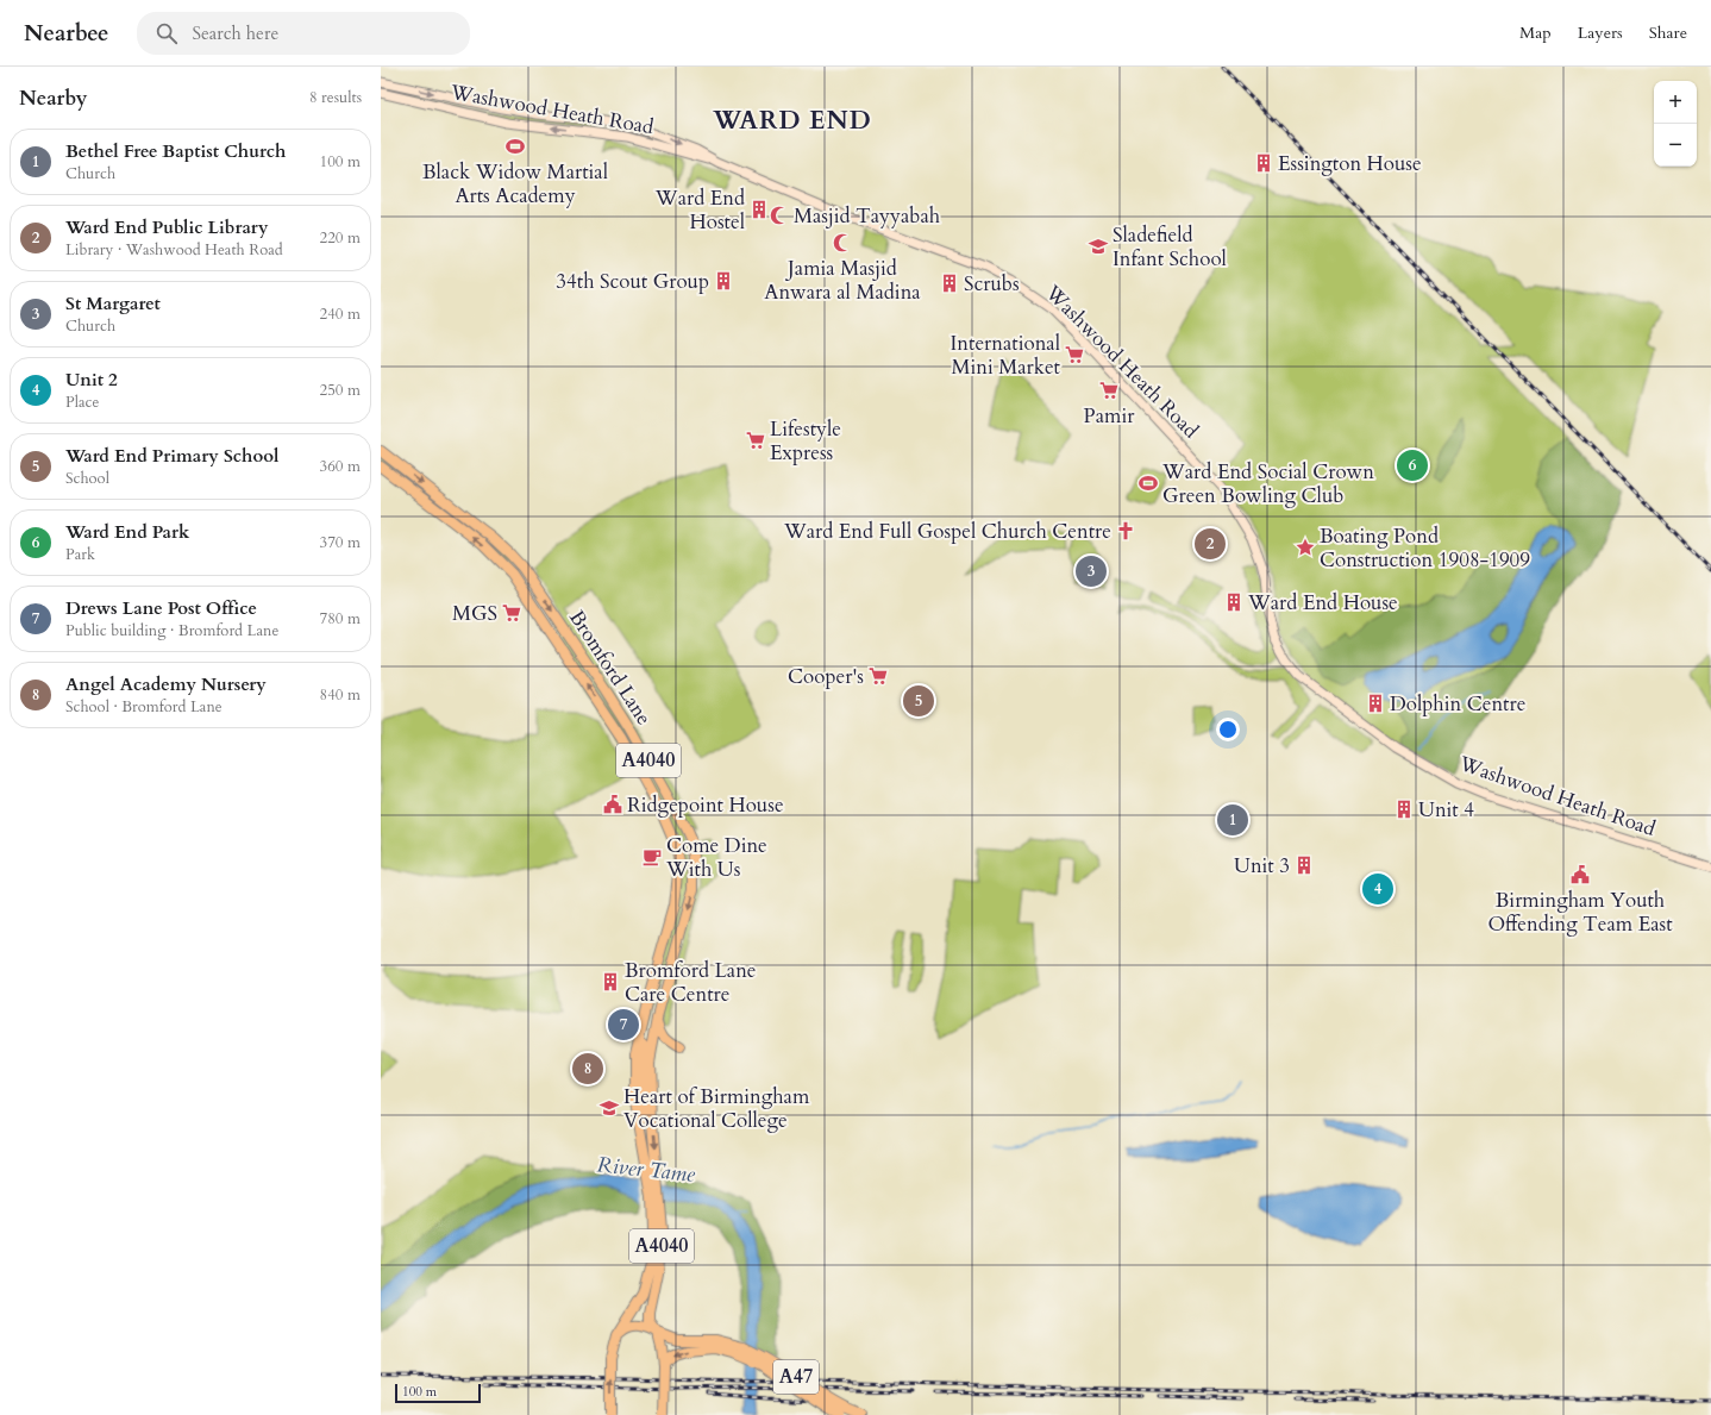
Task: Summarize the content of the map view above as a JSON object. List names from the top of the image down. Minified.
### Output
{"streets":{"main road":["Washwood Heath Road","Bromford Lane","A4040","A47"]},"crossings":[["Bromford Lane","A47"]],"districts":["WARD END"],"water":["River Tame"],"places":{"sports":["Black Widow Martial Arts Academy","Ward End Social Crown Green Bowling Club"],"building":["Essington House","Ward End Hostel","34th Scout Group","Scrubs","Ward End House","Dolphin Centre","Unit 4","Unit 3","Bromford Lane Care Centre"],"mosque":["Masjid Tayyabah","Jamia Masjid Anwara al Madina"],"school or university":["Sladefield Infant School","Heart of Birmingham Vocational College"],"supermarket":["International Mini Market","Pamir","Lifestyle Express","MGS","Cooper's"],"church":["Ward End Full Gospel Church Centre"],"place":["Boating Pond Construction 1908-1909"],"public building":["Ridgepoint House","Birmingham Youth Offending Team East"],"cafe":["Come Dine With Us"]},"scale_bar":"100 m","page":{"header":"Nearbee","search":"Search here","nav":["Map","Layers","Share"],"heading":["Nearby","8 results"],"map_buttons":["+","−"],"list":[{"mark":"1","name":"Bethel Free Baptist Church","note":"Church","value":"100 m"},{"mark":"2","name":"Ward End Public Library","note":"Library · Washwood Heath Road","value":"220 m"},{"mark":"3","name":"St Margaret","note":"Church","value":"240 m"},{"mark":"4","name":"Unit 2","note":"Place","value":"250 m"},{"mark":"5","name":"Ward End Primary School","note":"School","value":"360 m"},{"mark":"6","name":"Ward End Park","note":"Park","value":"370 m"},{"mark":"7","name":"Drews Lane Post Office","note":"Public building · Bromford Lane","value":"780 m"},{"mark":"8","name":"Angel Academy Nursery","note":"School · Bromford Lane","value":"840 m"}],"pins":["6","2","3","5","1","4","7","8"],"scale":"100 m"}}
